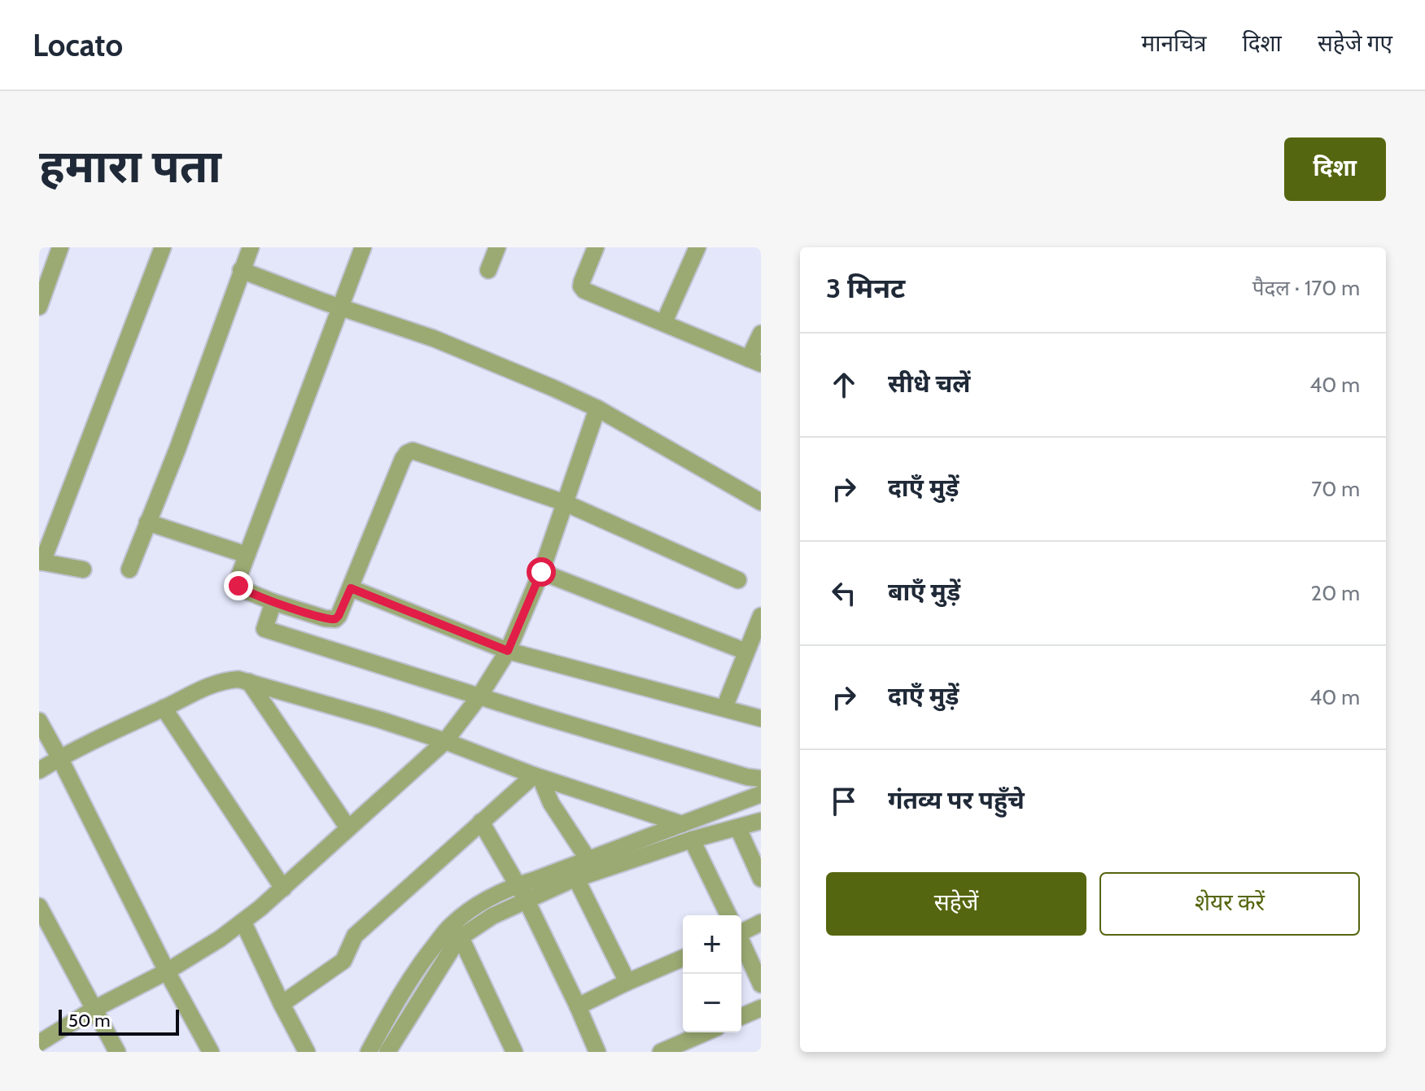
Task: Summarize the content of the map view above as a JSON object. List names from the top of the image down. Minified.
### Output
{"scale_bar":"50 m","page":{"header":"Locato","nav":["मानचित्र","दिशा","सहेजे गए"],"buttons":["दिशा",["सहेजें","शेयर करें"]],"title":"हमारा पता","heading":["3 मिनट","पैदल · 170 m"],"list":[["सीधे चलें","40 m"],["दाएँ मुड़ें","70 m"],["बाएँ मुड़ें","20 m"],["दाएँ मुड़ें","40 m"],"गंतव्य पर पहुँचे"],"map_buttons":["+","−"],"scale":"50 m"}}
